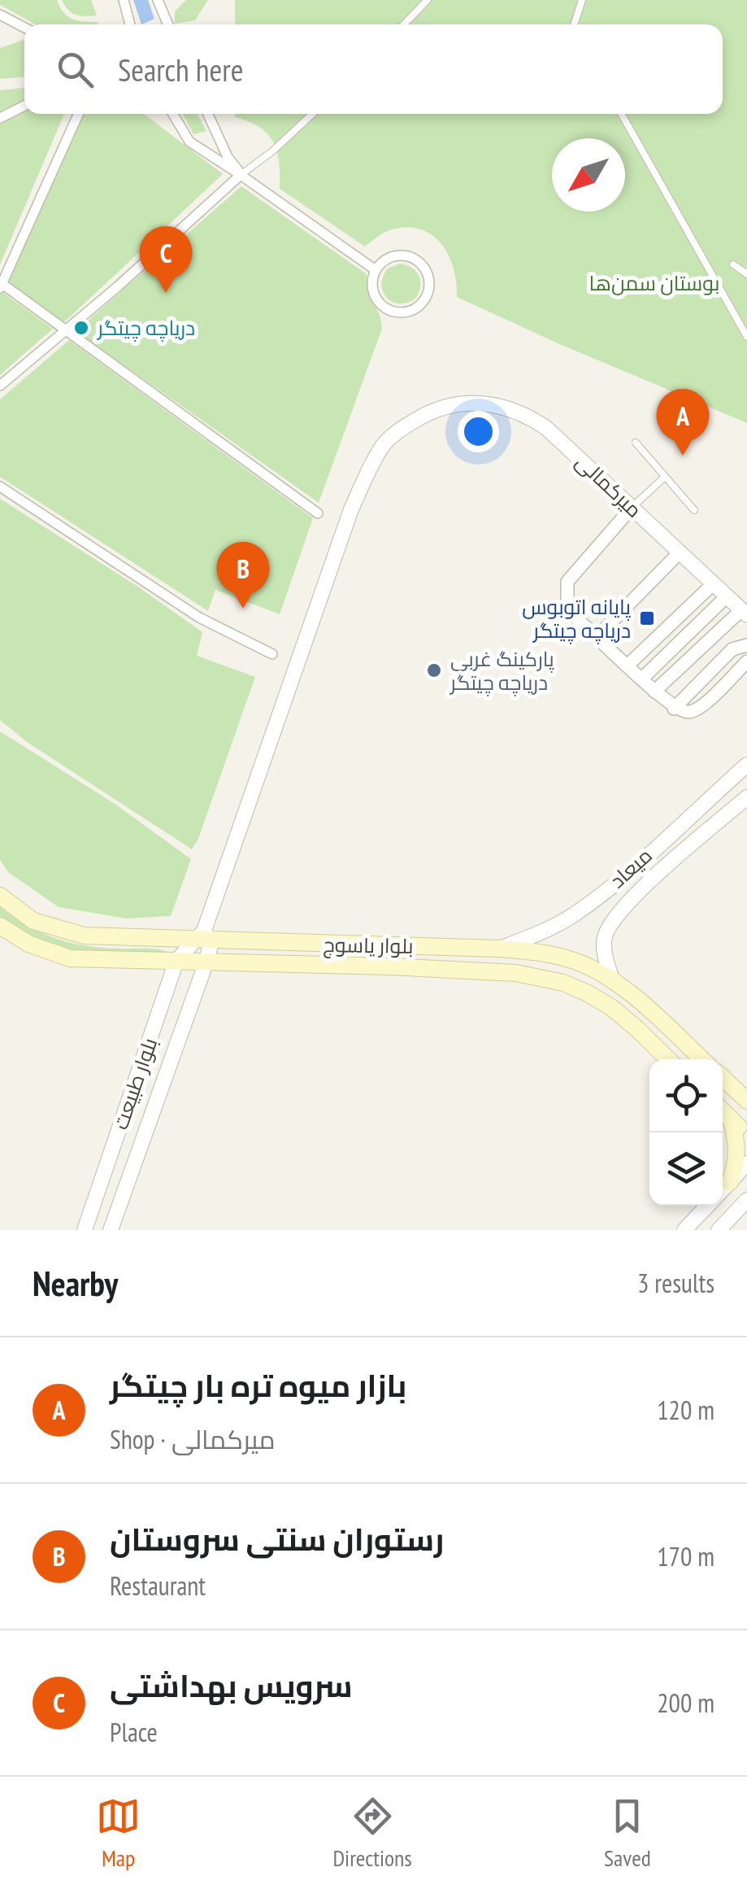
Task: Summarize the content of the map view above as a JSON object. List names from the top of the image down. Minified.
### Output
{"streets":{"main road":["بلوار یاسوج"],"street":["میرکمالی","میعاد","بلوار طبیعت"]},"crossings":[["میرکمالی","بلوار یاسوج"],["میرکمالی","بلوار طبیعت"],["میعاد","بلوار یاسوج"],["بلوار یاسوج","بلوار طبیعت"]],"parks":["بوستان سمن‌ها"],"places":{"other":["دریاچه چیتگر","پارکینگ غربی دریاچه چیتگر"],"transit":["پایانه اتوبوس دریاچه چیتگر"]},"north":"bottom left","page":{"search":"Search here","pins":["C","A","B"],"heading":["Nearby","3 results"],"list":[{"mark":"A","name":"بازار میوه تره بار چیتگر","note":"Shop · میرکمالی","value":"120 m"},{"mark":"B","name":"رستوران سنتی سروستان","note":"Restaurant","value":"170 m"},{"mark":"C","name":"سرویس بهداشتی","note":"Place","value":"200 m"}],"nav":["Map","Directions","Saved"]}}
